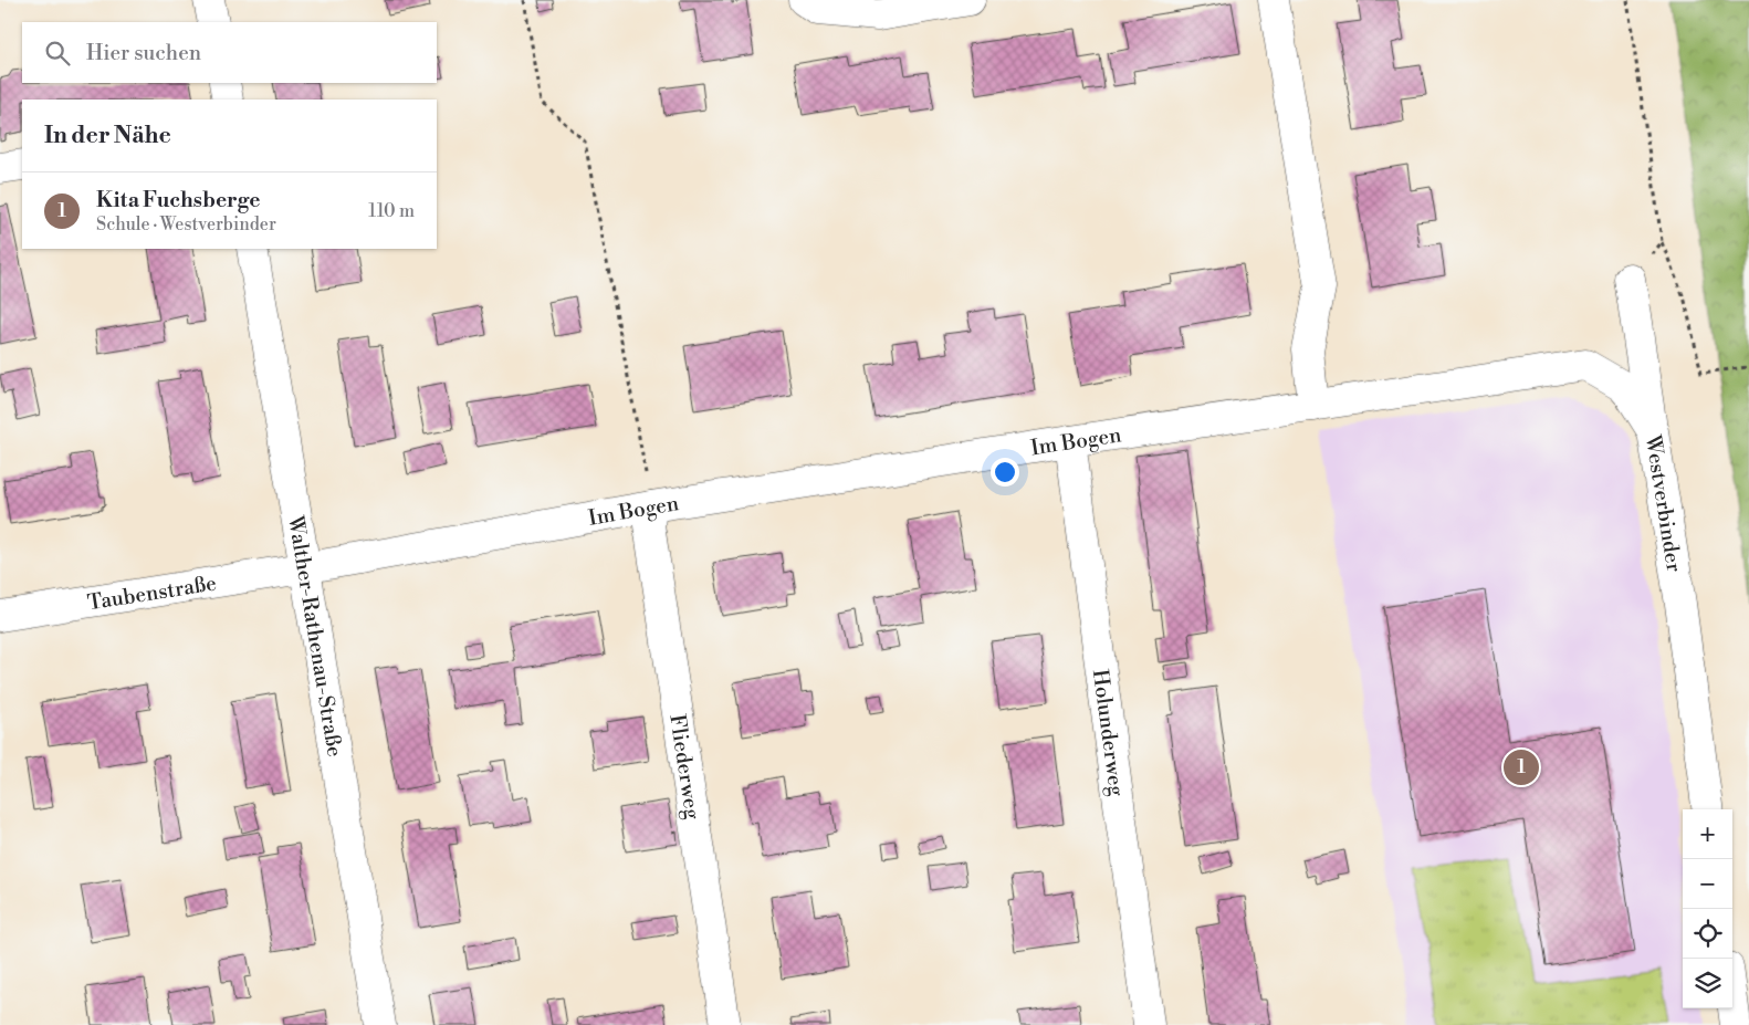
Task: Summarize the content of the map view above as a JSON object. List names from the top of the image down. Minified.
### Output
{"streets":{"street":["Im Bogen","Westverbinder","Taubenstraße","Walther-Rathenau-Straße","Holunderweg","Fliederweg"]},"crossings":[["Im Bogen","Westverbinder"],["Im Bogen","Taubenstraße"],["Im Bogen","Walther-Rathenau-Straße"],["Im Bogen","Holunderweg"],["Im Bogen","Fliederweg"],["Taubenstraße","Walther-Rathenau-Straße"]],"page":{"search":"Hier suchen","heading":"In der Nähe","list":[{"mark":"1","name":"Kita Fuchsberge","note":"Schule · Westverbinder","value":"110 m"}],"pins":"1","map_buttons":["+","−"]}}
